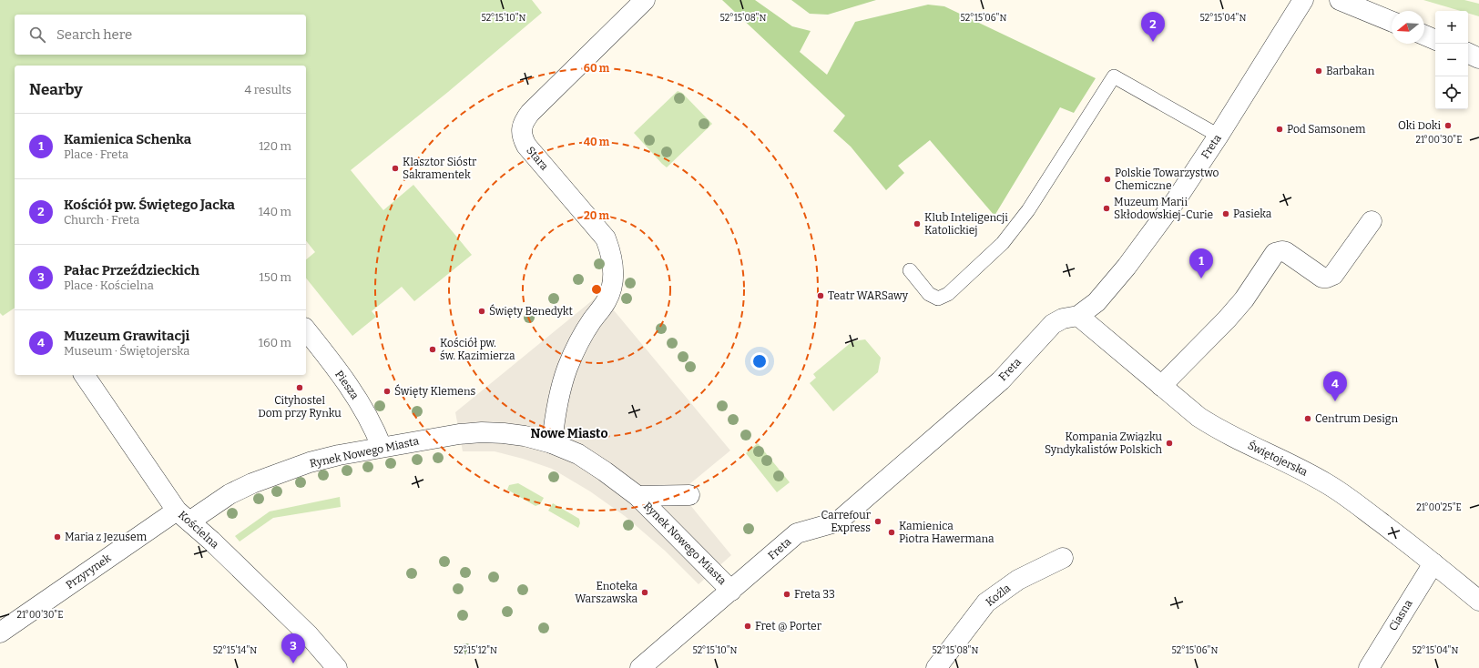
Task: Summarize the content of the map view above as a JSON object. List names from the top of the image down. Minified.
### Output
{"streets":{"street":["Freta","Stara","Piesza","Rynek Nowego Miasta","Świętojerska","Kościelna","Przyrynek","Koźla","Ciasna"]},"crossings":[["Freta","Rynek Nowego Miasta"],["Freta","Świętojerska"],["Stara","Rynek Nowego Miasta"],["Piesza","Rynek Nowego Miasta"],["Rynek Nowego Miasta","Kościelna"],["Rynek Nowego Miasta","Przyrynek"],["Świętojerska","Ciasna"],["Kościelna","Przyrynek"]],"districts":["Nowe Miasto"],"places":["Barbakan","Oki Doki","Pod Samsonem","Klasztor Sióstr Sakramentek","Polskie Towarzystwo Chemiczne","Muzeum Marii Skłodowskiej-Curie","Pasieka","Klub Inteligencji Katolickiej","Teatr WARSawy","Święty Benedykt","Kościół pw. św. Kazimierza","Cityhostel Dom przy Rynku","Święty Klemens","Centrum Design","Kompania Związku Syndykalistów Polskich","Carrefour Express","Kamienica Piotra Hawermana","Maria z Jezusem","Enoteka Warszawska","Freta 33","Fret @ Porter"],"north":"left","page":{"map_buttons":["+","−"],"pins":["2","1","4","3"],"search":"Search here","heading":["Nearby","4 results"],"list":[{"mark":"1","name":"Kamienica Schenka","note":"Place · Freta","value":"120 m"},{"mark":"2","name":"Kościół pw. Świętego Jacka","note":"Church · Freta","value":"140 m"},{"mark":"3","name":"Pałac Przeździeckich","note":"Place · Kościelna","value":"150 m"},{"mark":"4","name":"Muzeum Grawitacji","note":"Museum · Świętojerska","value":"160 m"}]},"coordinates":["52°15'10\"N","52°15'08\"N","52°15'06\"N","52°15'04\"N","21°00'30\"E","21°00'25\"E","52°15'14\"N","52°15'12\"N"],"rings":["60 m","40 m","20 m"]}
